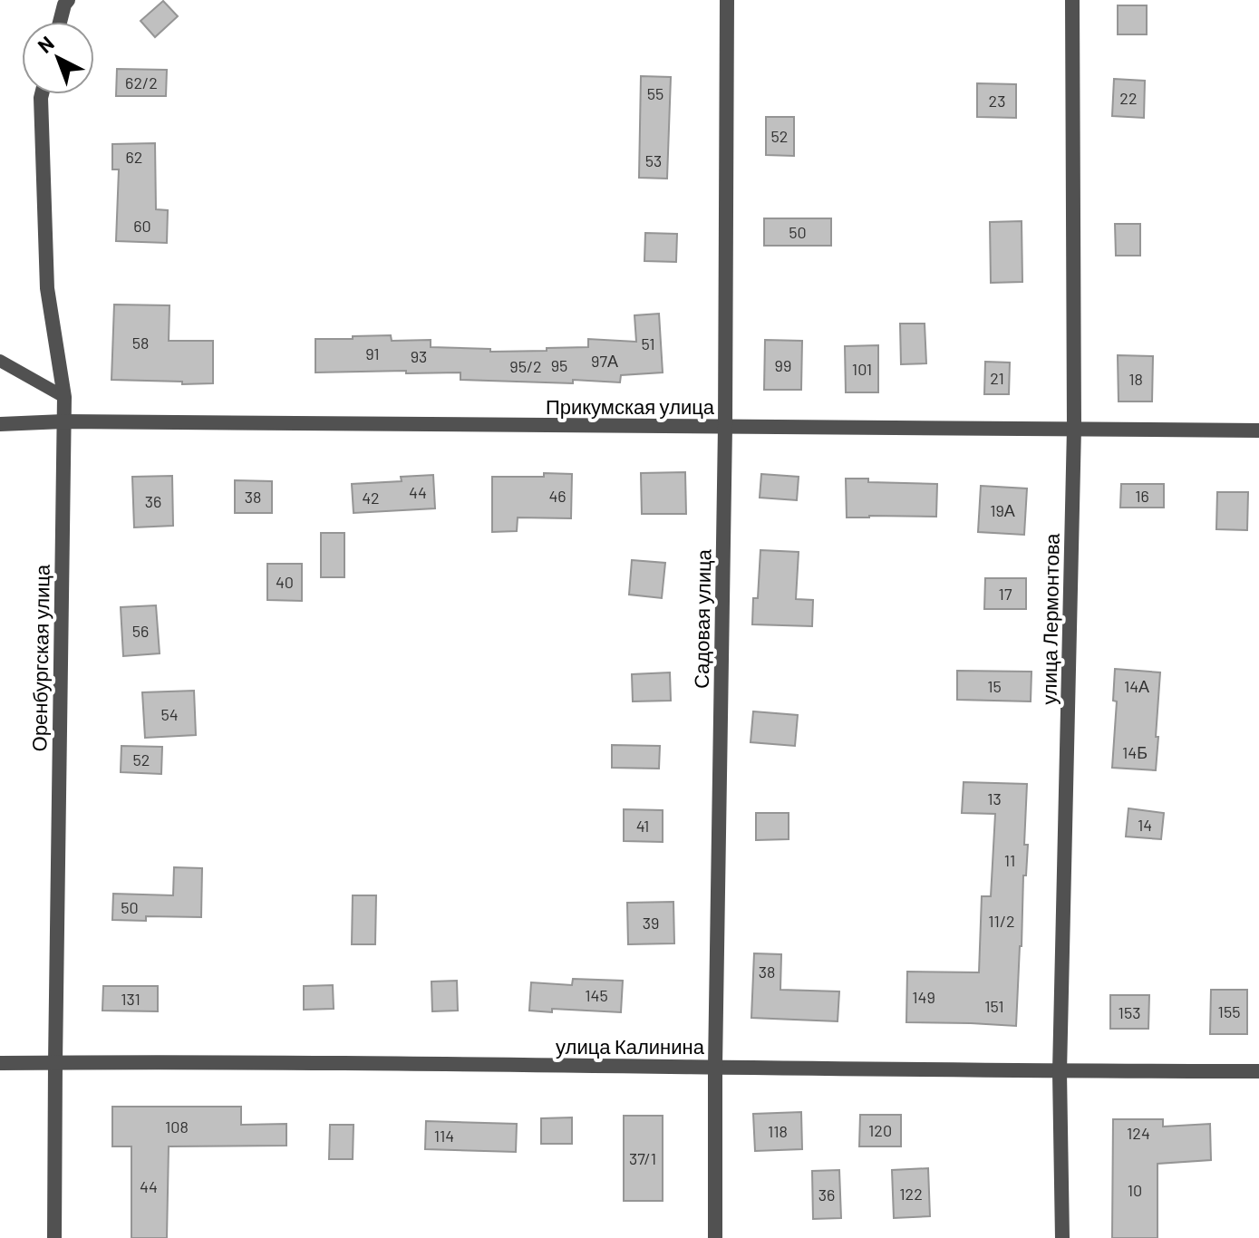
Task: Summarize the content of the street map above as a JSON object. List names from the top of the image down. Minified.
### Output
{"streets":{"street":["Прикумская улица","Садовая улица","улица Лермонтова","Оренбургская улица","улица Калинина"]},"crossings":[["Прикумская улица","Садовая улица"],["Прикумская улица","улица Лермонтова"],["Прикумская улица","Оренбургская улица"],["Садовая улица","улица Калинина"],["улица Лермонтова","улица Калинина"],["Оренбургская улица","улица Калинина"]],"house_numbers":["62/2","55","22","23","52","62","53","60","50","58","51","91","93","97А","95","99","95/2","101","21","18","44","46","16","38","42","36","19А","40","17","56","15","14А","54","14Б","52","13","14","41","11","50","11/2","39","38","145","149","131","151","155","153","108","120","118","124","114","37/1","44","10","122","36"],"north":"top left"}
